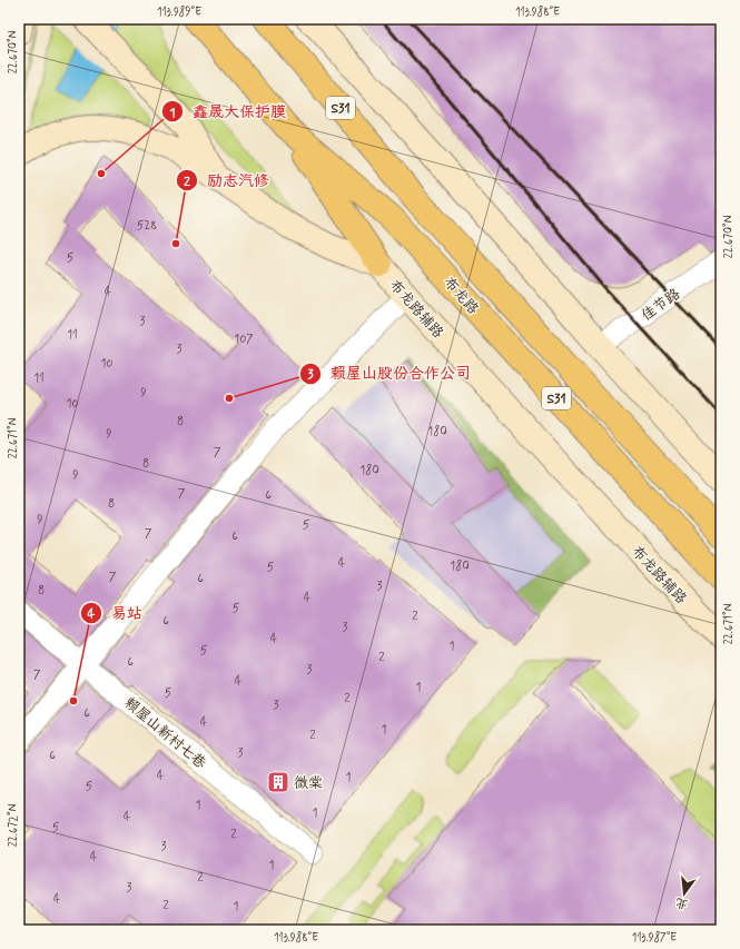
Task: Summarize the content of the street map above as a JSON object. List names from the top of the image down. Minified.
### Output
{"streets":{"main road":["S31","布龙路","布龙路辅路"],"street":["佳节路","赖屋山新村七巷"]},"places":{"other":["鑫晟大保护膜","励志汽修","赖屋山股份合作公司","易站"],"building":["微棠"]},"house_numbers":["528","5","4","3","11","107","3","10","11","9","10","8","180","9","7","8","180","9","7","6","8","9","5","7","6","4","180","5","7","6","3","8","4","5","2","6","3","4","1","5","2","6","3","7","4","1","5","2","3","6","4","1","2","3","6","4","1","5","1","1","4","5","2","3","4","1","2","3","4","2","1"],"north":"bottom","coordinates":["113.989°E","113.988°E","22.670°N","22.671°N","22.672°N","113.987°E"]}
